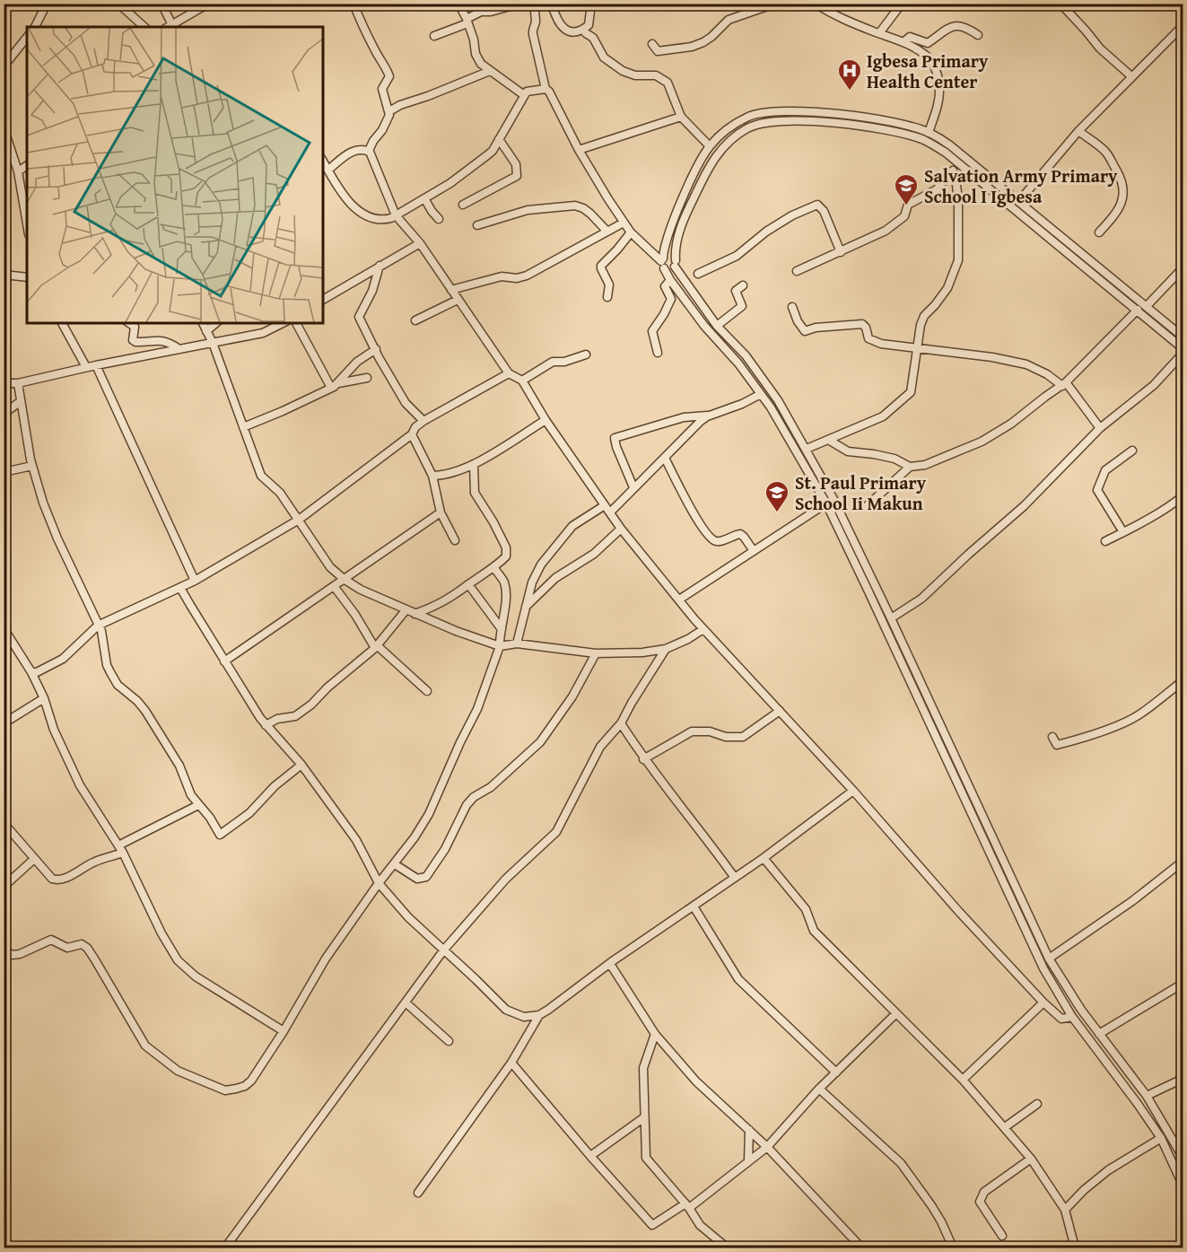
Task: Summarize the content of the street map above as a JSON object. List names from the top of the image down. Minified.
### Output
{"places":{"hospital":["Igbesa Primary Health Center"],"school or university":["Salvation Army Primary School I Igbesa","St. Paul Primary School Ii Makun"]}}
